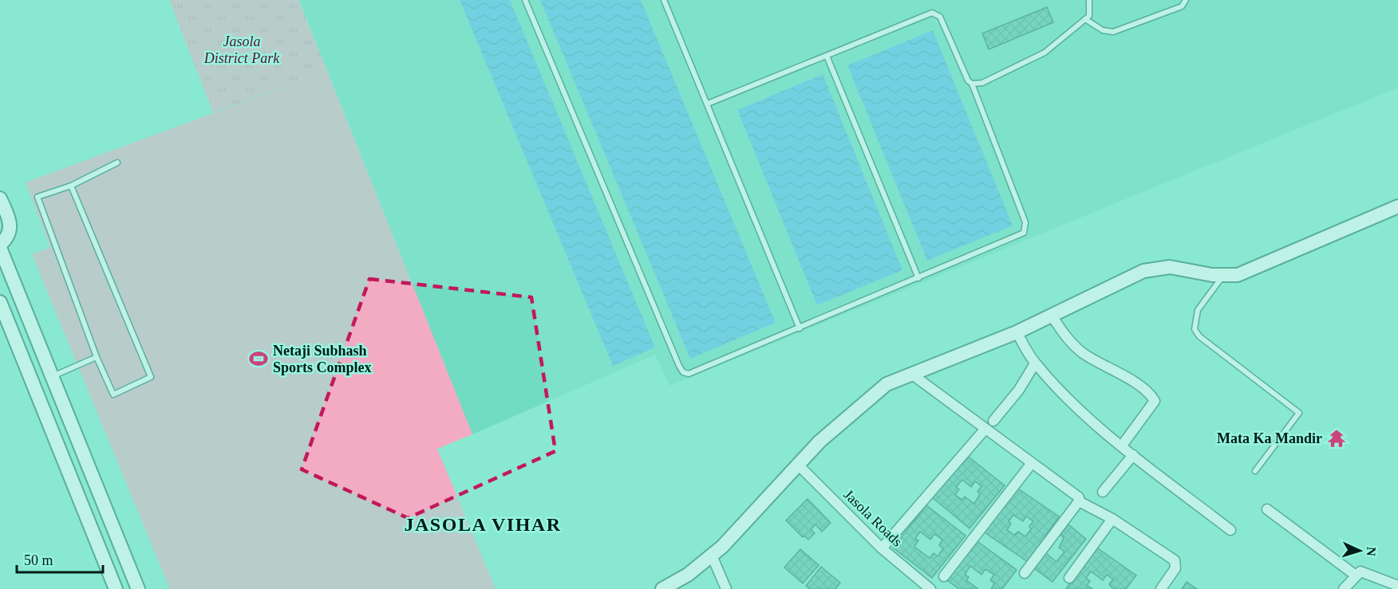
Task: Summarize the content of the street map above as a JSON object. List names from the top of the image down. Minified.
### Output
{"streets":{"street":["Jasola Roads"]},"districts":["JASOLA VIHAR"],"parks":["Jasola District Park"],"places":{"sports":["Netaji Subhash Sports Complex"],"temple":["Mata Ka Mandir"]},"scale_bar":"50 m","north":"right"}
